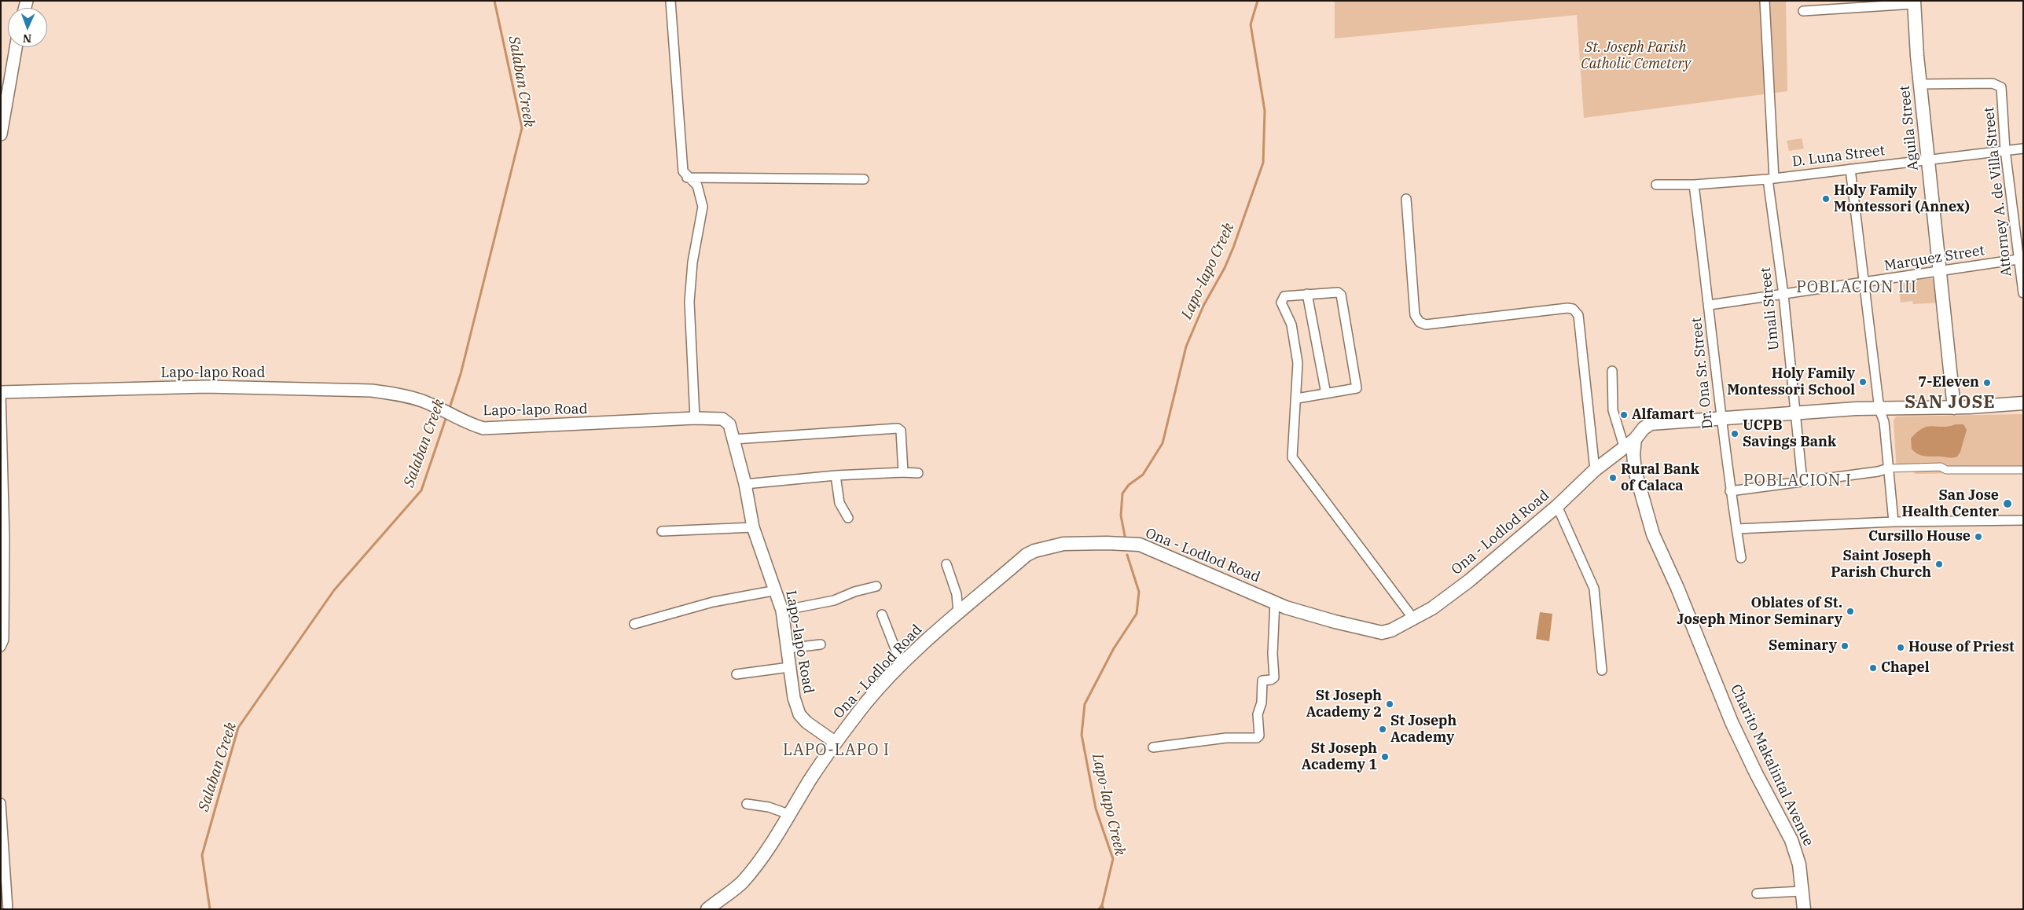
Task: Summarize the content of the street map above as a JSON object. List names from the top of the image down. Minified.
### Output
{"streets":{"main road":["Aguila Street","Ona - Lodlod Road","Charito Makalintal Avenue"],"street":["D. Luna Street","Attorney A. de Villa Street","Marquez Street","Umali Street","Lapo-lapo Road","Dr. Ona Sr. Street"]},"crossings":[["Aguila Street","D. Luna Street"],["Aguila Street","Attorney A. de Villa Street"],["Aguila Street","Marquez Street"],["Aguila Street","Ona - Lodlod Road"],["D. Luna Street","Attorney A. de Villa Street"],["D. Luna Street","Umali Street"],["D. Luna Street","Dr. Ona Sr. Street"],["Attorney A. de Villa Street","Marquez Street"],["Marquez Street","Umali Street"],["Marquez Street","Dr. Ona Sr. Street"],["Umali Street","Ona - Lodlod Road"],["Lapo-lapo Road","Ona - Lodlod Road"],["Dr. Ona Sr. Street","Ona - Lodlod Road"],["Ona - Lodlod Road","Charito Makalintal Avenue"]],"districts":["POBLACION III","SAN JOSE","POBLACION I","LAPO-LAPO I"],"water":["Salaban Creek","Lapo-lapo Creek"],"parks":["St. Joseph Parish Catholic Cemetery"],"places":["Holy Family Montessori (Annex)","Holy Family Montessori School","7-Eleven","Alfamart","UCPB Savings Bank","Rural Bank of Calaca","San Jose Health Center","Cursillo House","Saint Joseph Parish Church","Oblates of St. Joseph Minor Seminary","Seminary","House of Priest","Chapel","St Joseph Academy 2","St Joseph Academy","St Joseph Academy 1"],"north":"bottom"}
